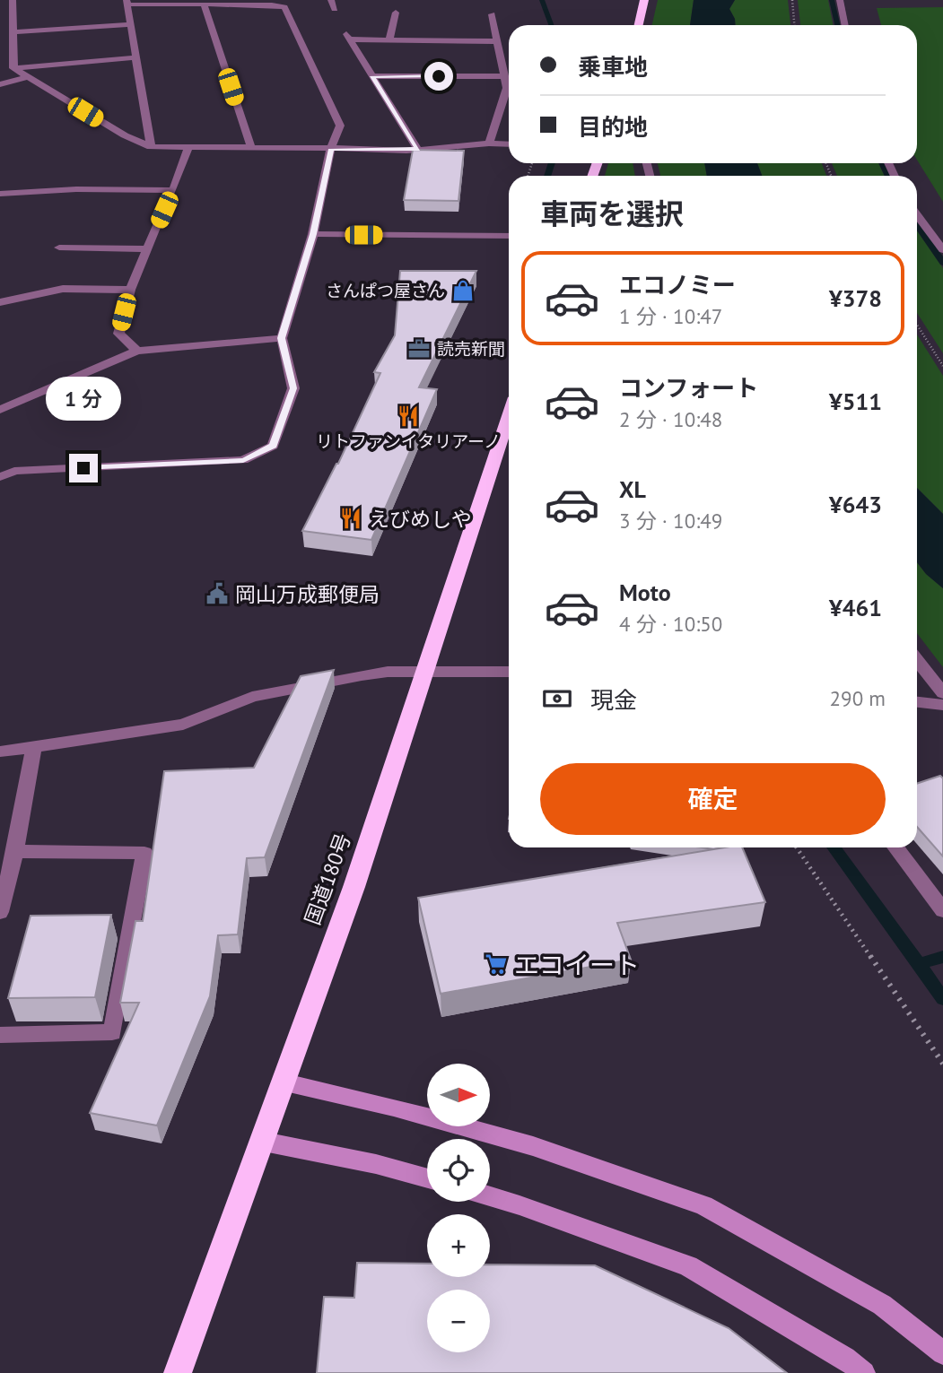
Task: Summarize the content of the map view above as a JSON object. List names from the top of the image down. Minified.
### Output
{"streets":{"highway":["国道180号"]},"places":{"shop":["さんぱつ屋さん"],"office":["読売新聞"],"restaurant":["リトファンイタリアーノ","えびめしや"],"public building":["岡山万成郵便局"],"supermarket":["エコイート"]},"north":"right","page":{"banner":["乗車地","目的地"],"heading":"車両を選択","list":[{"name":"エコノミー","note":"1 分 · 10:47","value":"¥378"},{"name":"コンフォート","note":"2 分 · 10:48","value":"¥511"},{"name":"XL","note":"3 分 · 10:49","value":"¥643"},{"name":"Moto","note":"4 分 · 10:50","value":"¥461"}],"bubble":"1 分","pay":["現金","290 m"],"buttons":"確定","map_buttons":["+","−"]}}
